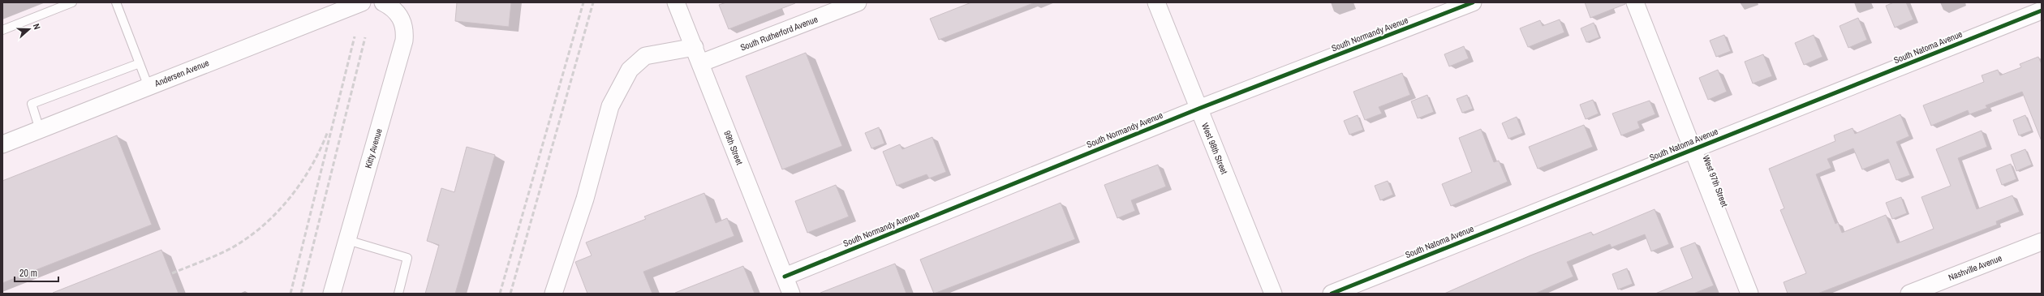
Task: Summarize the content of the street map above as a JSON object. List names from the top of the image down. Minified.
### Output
{"streets":{"street":["South Rutherford Avenue","South Normandy Avenue","South Natoma Avenue","Andersen Avenue","99th Street","Kitty Avenue","West 98th Street","West 97th Street","Nashville Avenue"]},"crossings":[["South Rutherford Avenue","99th Street"],["South Normandy Avenue","99th Street"],["South Normandy Avenue","West 98th Street"],["South Natoma Avenue","West 97th Street"]],"scale_bar":"20 m","north":"right"}
